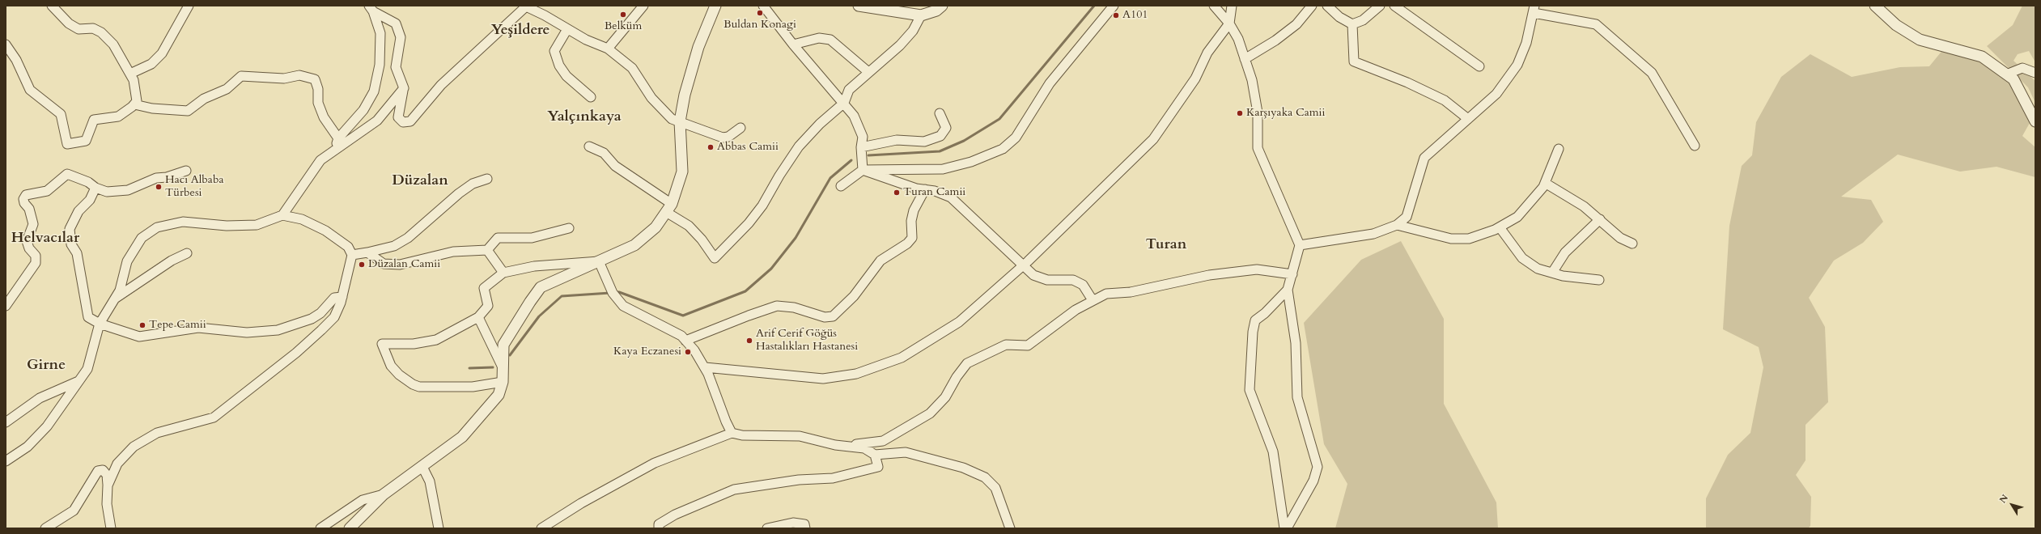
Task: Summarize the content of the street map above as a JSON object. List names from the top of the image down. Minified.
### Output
{"districts":["Yeşildere","Yalçınkaya","Düzalan","Helvacılar","Turan","Girne"],"places":["Buldan Konagi","Belküm","A101","Karşıyaka Camii","Abbas Camii","Hacı Albaba Türbesi","Turan Camii","Düzalan Camii","Tepe Camii","Arif Cerif Göğüs Hastalıkları Hastanesi","Kaya Eczanesi"],"north":"top left"}
